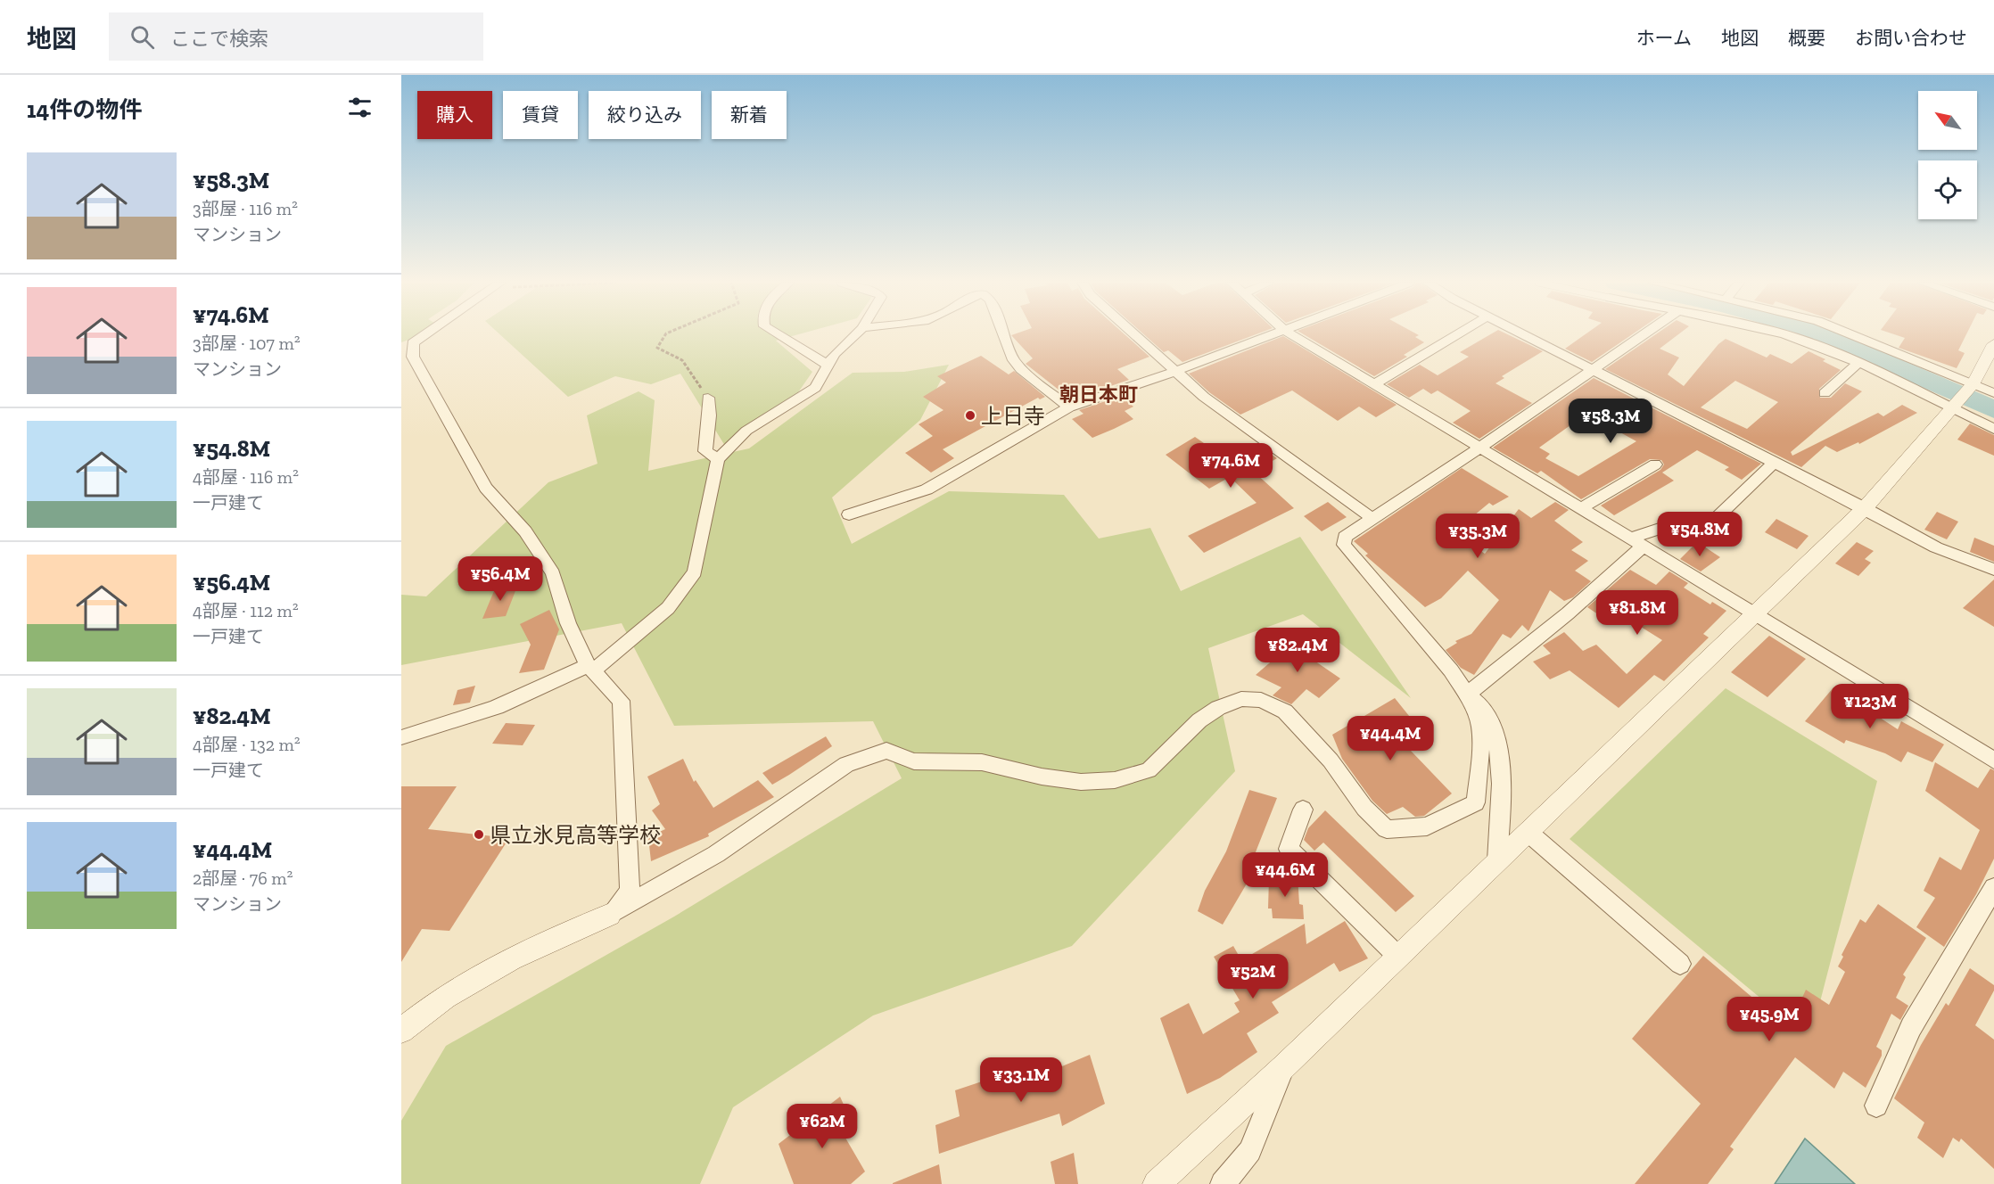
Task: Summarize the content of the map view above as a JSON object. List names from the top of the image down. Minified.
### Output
{"districts":["朝日本町"],"places":["上日寺","県立氷見高等学校"],"north":"top left","page":{"header":"地図","search":"ここで検索","nav":["ホーム","地図","概要","お問い合わせ"],"heading":"14件の物件","chip":["購入","賃貸","絞り込み","新着"],"list":[{"name":"¥58.3M","note":"3部屋 · 116 m² · マンション"},{"name":"¥74.6M","note":"3部屋 · 107 m² · マンション"},{"name":"¥54.8M","note":"4部屋 · 116 m² · 一戸建て"},{"name":"¥56.4M","note":"4部屋 · 112 m² · 一戸建て"},{"name":"¥82.4M","note":"4部屋 · 132 m² · 一戸建て"},{"name":"¥44.4M","note":"2部屋 · 76 m² · マンション"}],"price":["¥58.3M","¥74.6M","¥54.8M","¥35.3M","¥56.4M","¥81.8M","¥82.4M","¥123M","¥44.4M","¥44.6M","¥52M","¥45.9M","¥33.1M","¥62M"]}}
